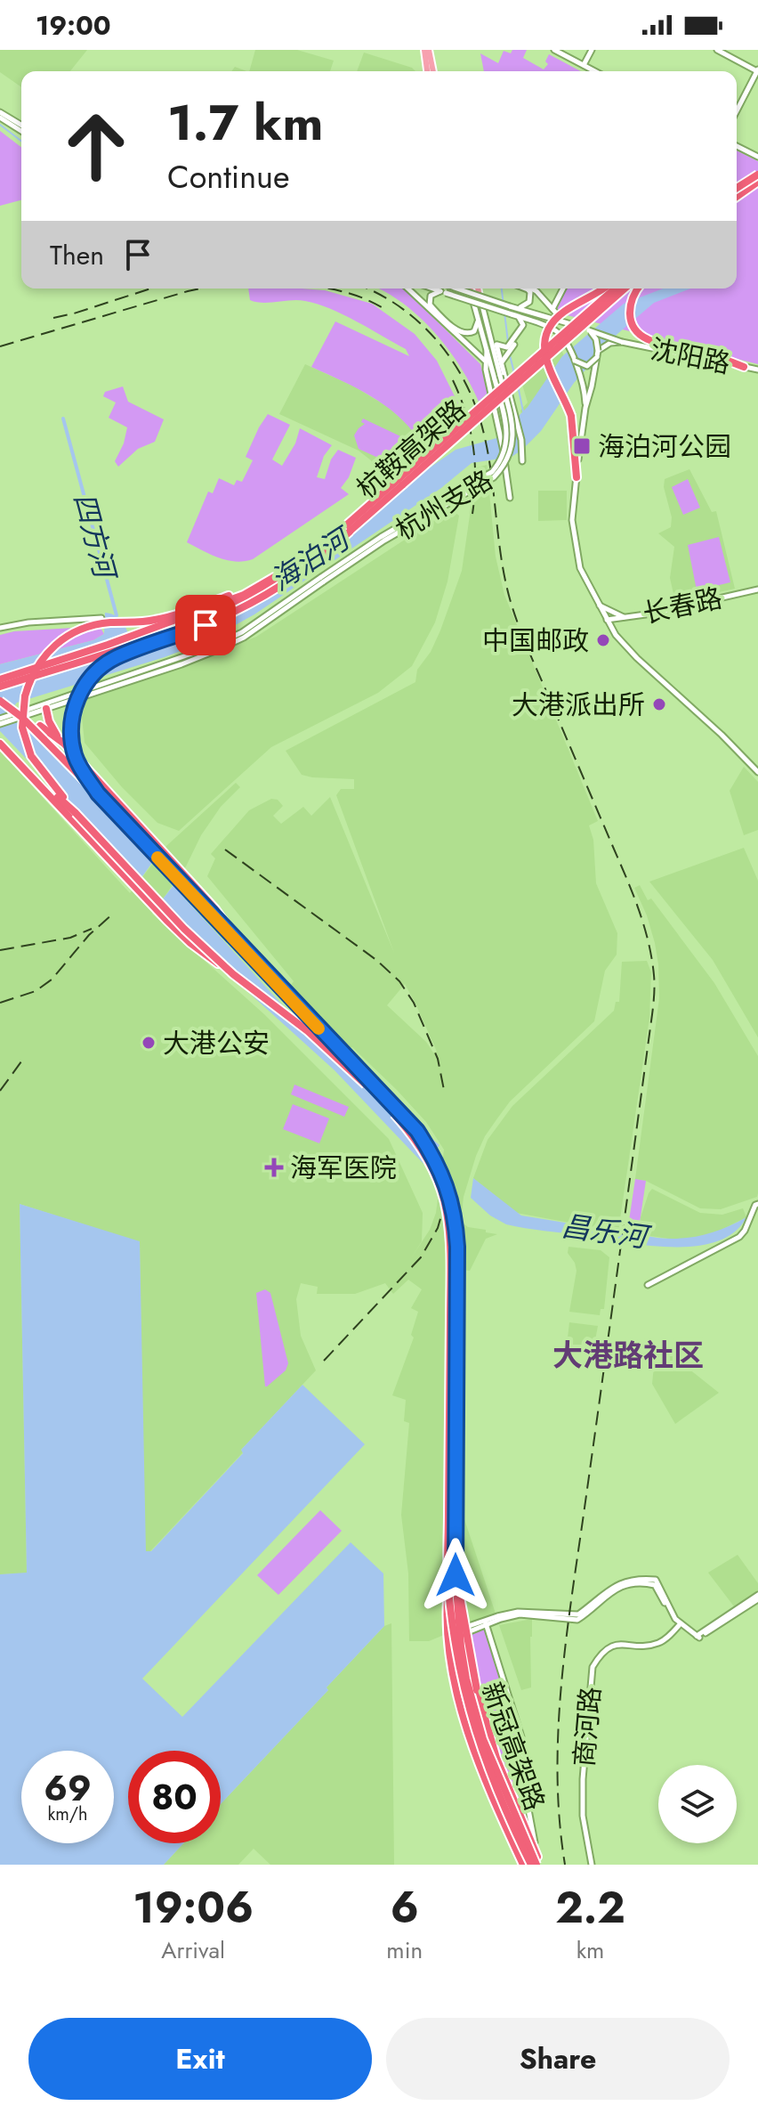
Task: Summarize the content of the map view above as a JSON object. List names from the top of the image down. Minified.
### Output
{"streets":{"highway":["杭鞍高架路","新冠高架路"],"main road":["沈阳路","杭州支路","长春路","商河路"]},"districts":["大港路社区"],"water":["四方河","海泊河","昌乐河"],"places":{"transit":["海泊河公园"],"other":["中国邮政","大港派出所","大港公安"],"health":["海军医院"]},"page":{"status":"19:00","turn":["1.7 km","Continue"],"then":"Then","speed":"69 km/h","limit":"80","eta":["19:06","Arrival","6","min","2.2","km"],"buttons":["Exit","Share"]}}
